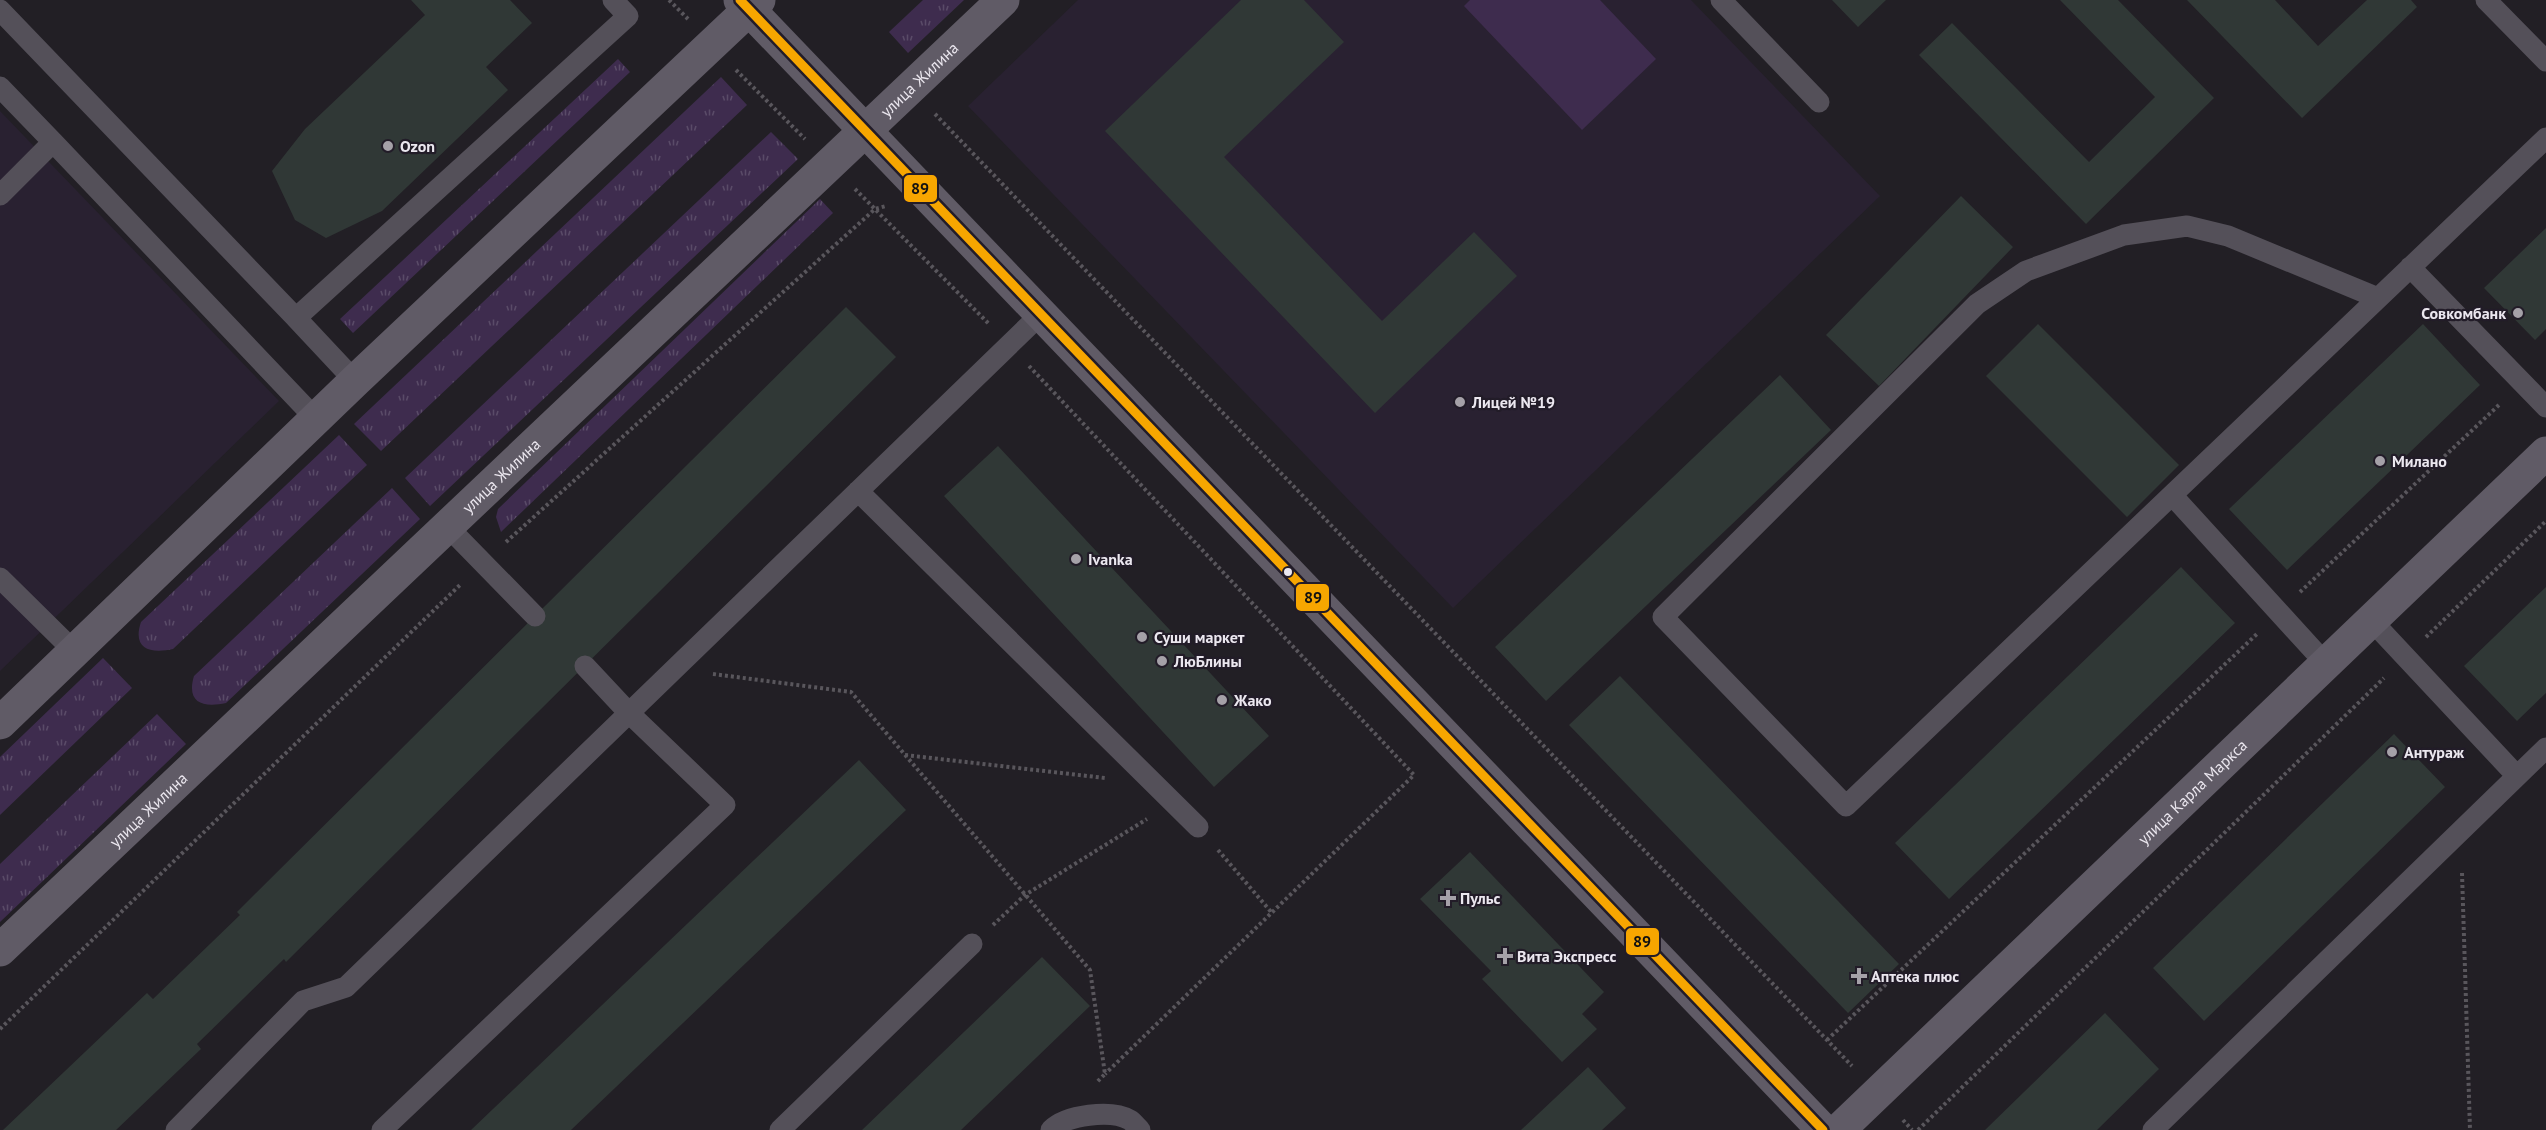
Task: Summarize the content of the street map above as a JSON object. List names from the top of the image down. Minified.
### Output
{"streets":{"street":["улица Жилина","улица Карла Маркса"]},"places":{"other":["Ozon","Совкомбанк","Лицей №19","Милано","Ivanka","Суши маркет","ЛюБлины","Жако","Антураж"],"health":["Пульс","Вита Экспресс","Аптека плюс"]},"lines":["transit line 89"]}
